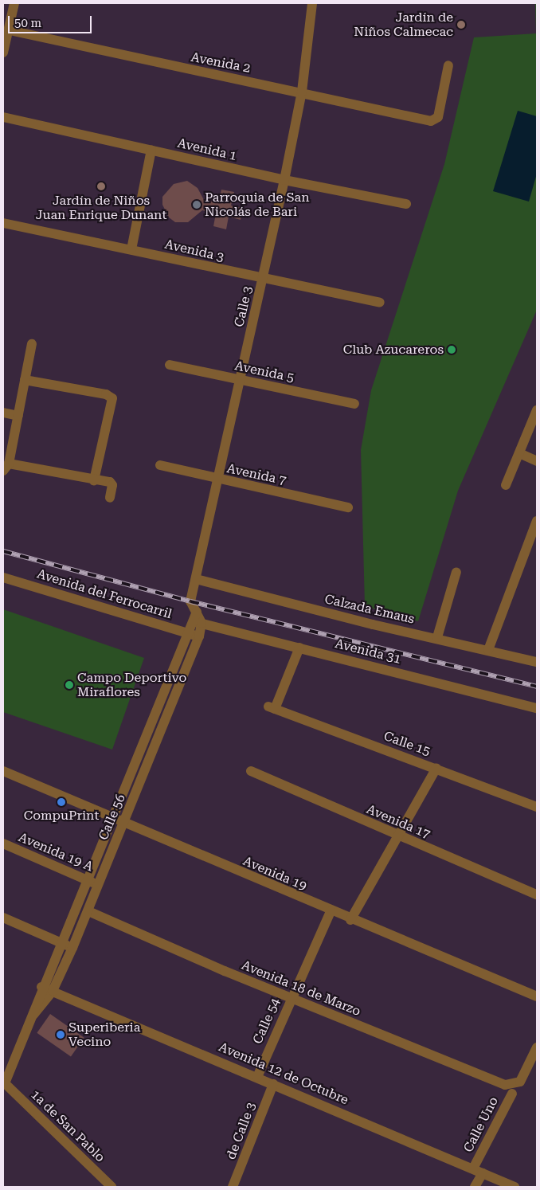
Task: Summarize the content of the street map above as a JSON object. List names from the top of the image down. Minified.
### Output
{"streets":{"street":["Avenida 2","Avenida 1","Avenida 3","Calle 3","Avenida 5","Avenida 7","Avenida del Ferrocarril","Calzada Emaus","Avenida 31","Calle 15","Calle 56","Avenida 17","Avenida 19 A","Avenida 19","Avenida 18 de Marzo","Calle 54","Avenida 12 de Octubre","Calle Uno","1a de San Pablo","de Calle 3"]},"crossings":[["Avenida 2","Calle 3"],["Avenida 1","Calle 3"],["Avenida 3","Calle 3"],["Calle 3","Avenida 5"],["Calle 3","Avenida 7"],["Calle 3","Calzada Emaus"],["Calle 3","Avenida 31"],["Calle 3","Calle 56"],["Avenida del Ferrocarril","Calle 56"],["Avenida 31","Calle 15"],["Avenida 31","Calle 56"],["Calle 56","Avenida 19 A"],["Calle 56","Avenida 19"],["Calle 56","Avenida 18 de Marzo"],["Calle 56","Avenida 12 de Octubre"],["Calle 56","1a de San Pablo"],["Avenida 19","Calle 54"],["Avenida 18 de Marzo","Calle 54"],["Avenida 18 de Marzo","Calle Uno"],["Calle 54","Avenida 12 de Octubre"],["Avenida 12 de Octubre","Calle Uno"],["Avenida 12 de Octubre","de Calle 3"]],"places":["Jardín de Niños Calmecac","Jardín de Niños Juan Enrique Dunant","Parroquia de San Nicolás de Bari","Club Azucareros","Campo Deportivo Miraflores","CompuPrint","Superiberia Vecino"],"scale_bar":"50 m"}
